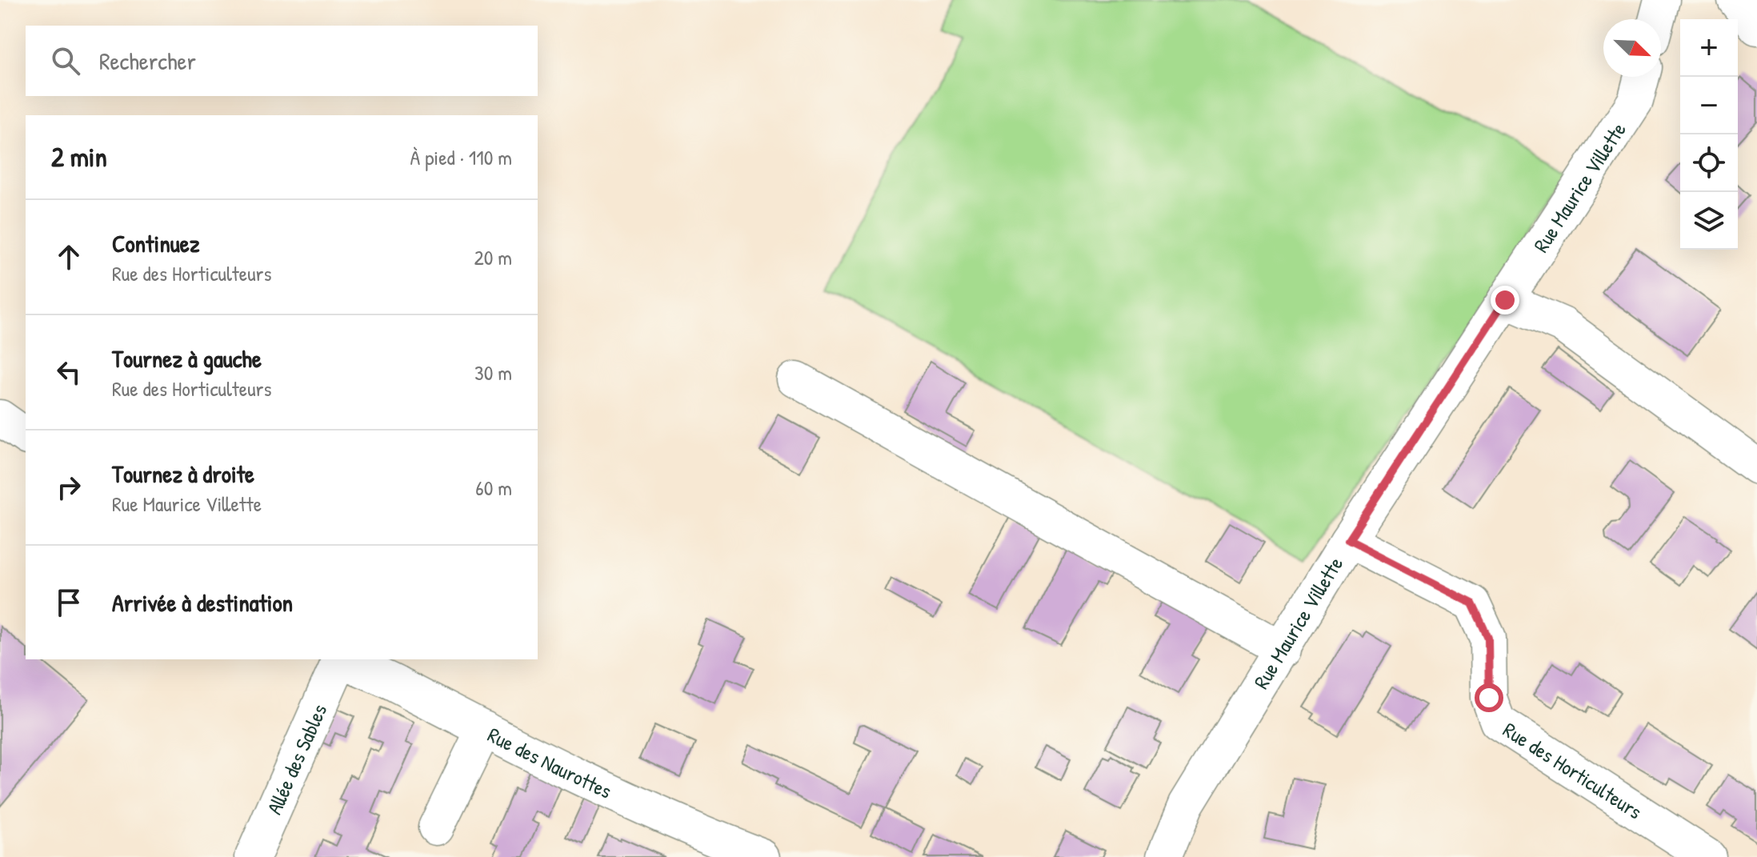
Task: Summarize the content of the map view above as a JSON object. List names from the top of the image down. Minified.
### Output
{"streets":{"street":["Rue Maurice Villette","Allée des Sables","Rue des Naurottes","Rue des Horticulteurs"]},"crossings":[["Rue Maurice Villette","Rue des Horticulteurs"]],"north":"bottom right","page":{"map_buttons":["+","−"],"search":"Rechercher","heading":["2 min","À pied · 110 m"],"list":[["Continuez","Rue des Horticulteurs","20 m"],["Tournez à gauche","Rue des Horticulteurs","30 m"],["Tournez à droite","Rue Maurice Villette","60 m"],"Arrivée à destination"]}}
